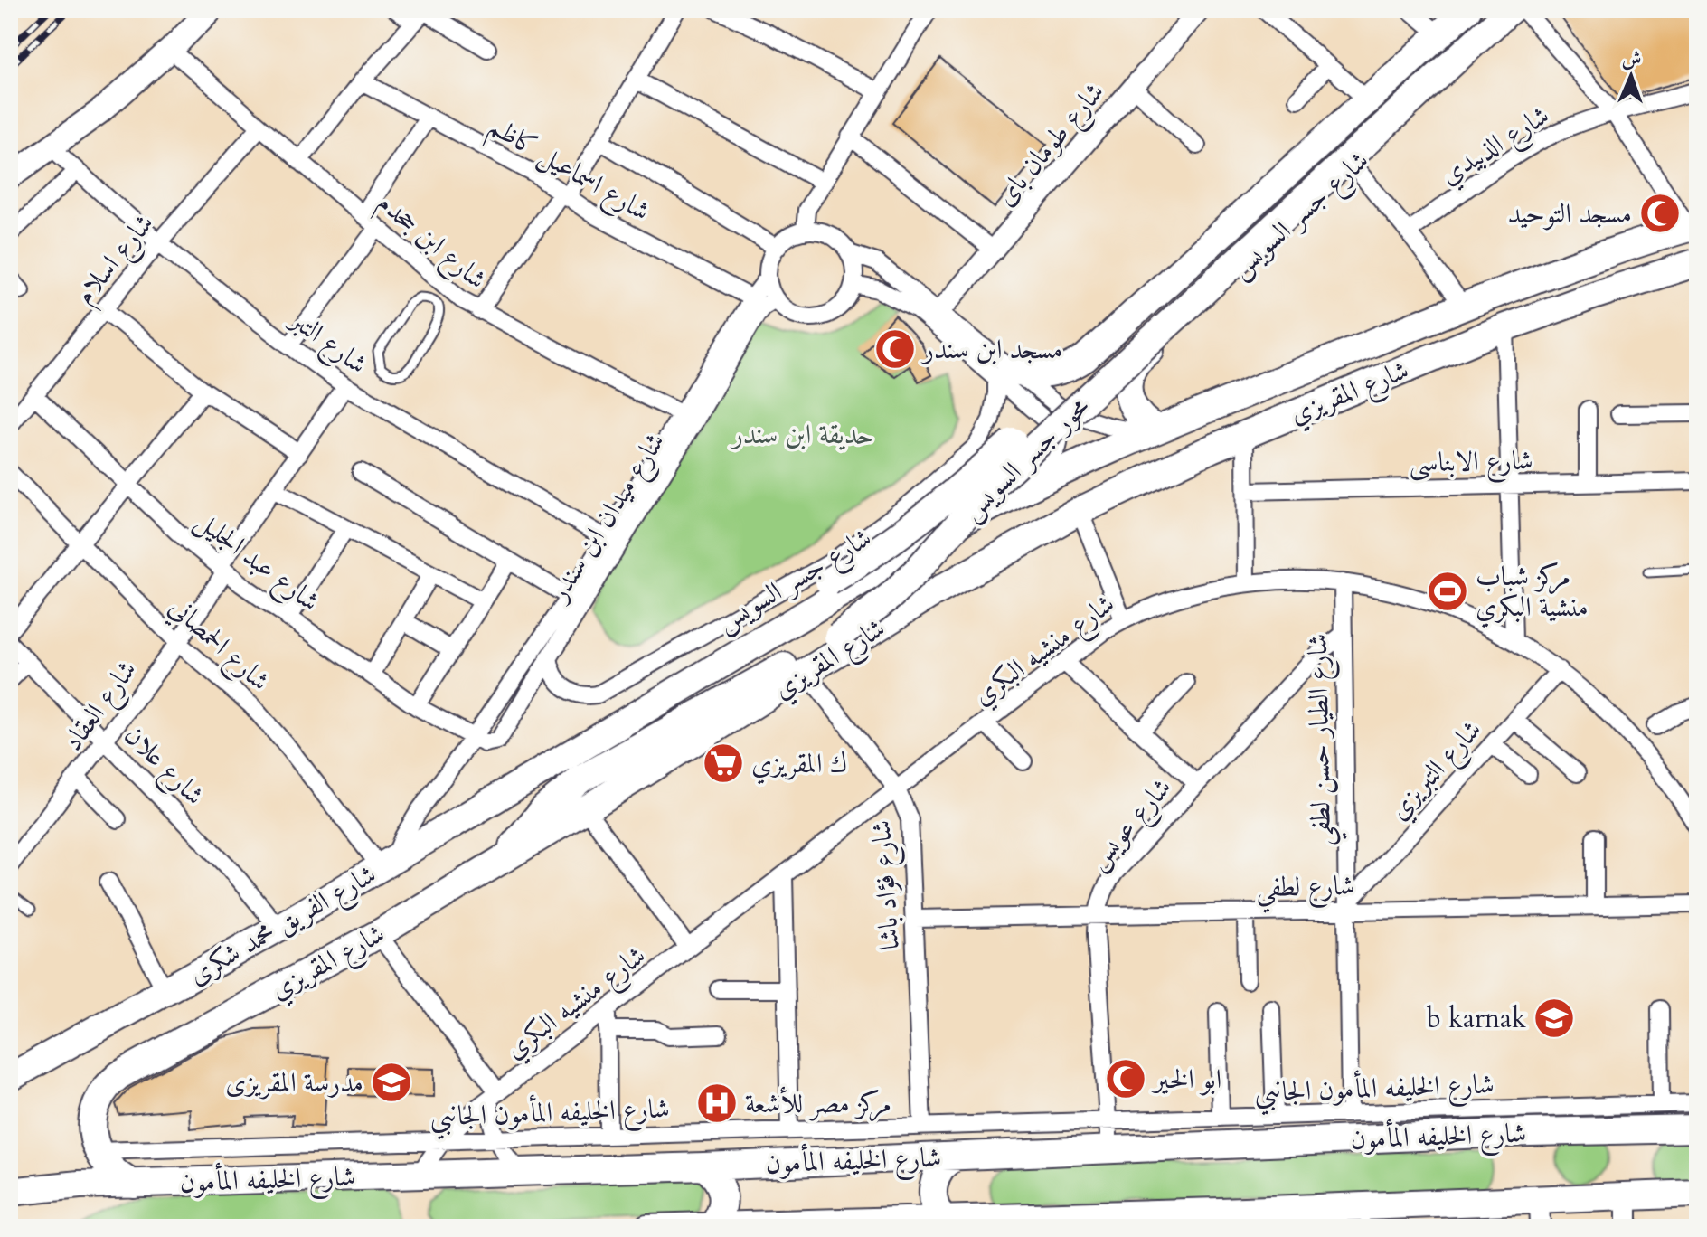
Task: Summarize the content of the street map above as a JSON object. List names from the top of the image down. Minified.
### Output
{"streets":{"main road":["شارع جسر السويس","شارع المقريزي","محور جسر السويس","شارع الفريق محمد شكرى","شارع الخليفه المأمون"],"street":["شارع طومان باى","شارع الذبيدي","شارع اسماعيل كاظم","شارع ابن جحدم","شارع اسلام","شارع التبر","شارع الابناسى","شارع ميدان ابن سندر","شارع عبد الجليل","شارع الحمصاني","شارع منشيه البكري","شارع العقاد","شارع الطيار حسن لطفي","شارع علان","شارع التبريزي","شارع عويس","شارع فؤاد باشا","شارع لطفي","شارع الخليفه المأمون الجانبي"]},"crossings":[["شارع اسماعيل كاظم","شارع ميدان ابن سندر"],["شارع جسر السويس","شارع ميدان ابن سندر"],["شارع ابن جحدم","شارع اسلام"],["شارع ابن جحدم","شارع ميدان ابن سندر"],["شارع اسلام","شارع التبر"],["شارع اسلام","شارع عبد الجليل"],["شارع التبر","شارع ميدان ابن سندر"],["شارع التبر","شارع العقاد"],["شارع المقريزي","محور جسر السويس"],["شارع المقريزي","شارع فؤاد باشا"],["شارع المقريزي","شارع الفريق محمد شكرى"],["شارع المقريزي","شارع الخليفه المأمون الجانبي"],["محور جسر السويس","شارع الفريق محمد شكرى"],["شارع ميدان ابن سندر","شارع عبد الجليل"],["شارع ميدان ابن سندر","شارع الحمصاني"],["شارع ميدان ابن سندر","شارع الفريق محمد شكرى"],["شارع عبد الجليل","شارع العقاد"],["شارع الحمصاني","شارع العقاد"],["شارع الحمصاني","شارع الفريق محمد شكرى"],["شارع منشيه البكري","شارع الطيار حسن لطفي"],["شارع منشيه البكري","شارع التبريزي"],["شارع منشيه البكري","شارع فؤاد باشا"],["شارع منشيه البكري","شارع الخليفه المأمون الجانبي"],["شارع منشيه البكري","شارع الخليفه المأمون"],["شارع العقاد","شارع علان"],["شارع الطيار حسن لطفي","شارع التبريزي"],["شارع الطيار حسن لطفي","شارع عويس"],["شارع الطيار حسن لطفي","شارع لطفي"],["شارع الطيار حسن لطفي","شارع الخليفه المأمون الجانبي"],["شارع علان","شارع الفريق محمد شكرى"],["شارع التبريزي","شارع لطفي"],["شارع عويس","شارع لطفي"],["شارع عويس","شارع الخليفه المأمون الجانبي"],["شارع عويس","شارع الخليفه المأمون"],["شارع فؤاد باشا","شارع لطفي"],["شارع فؤاد باشا","شارع الخليفه المأمون الجانبي"],["شارع الخليفه المأمون الجانبي","شارع الخليفه المأمون"]],"parks":["حديقة ابن سندر"],"places":{"mosque":["مسجد التوحيد","مسجد ابن سندر","ابو الخير"],"sports":["مركز شباب منشية البكري"],"supermarket":["ك المقريزي"],"school or university":["b karnak","مدرسة المقريزى"],"hospital":["مركز مصر للأشعة"]},"north":"top"}
